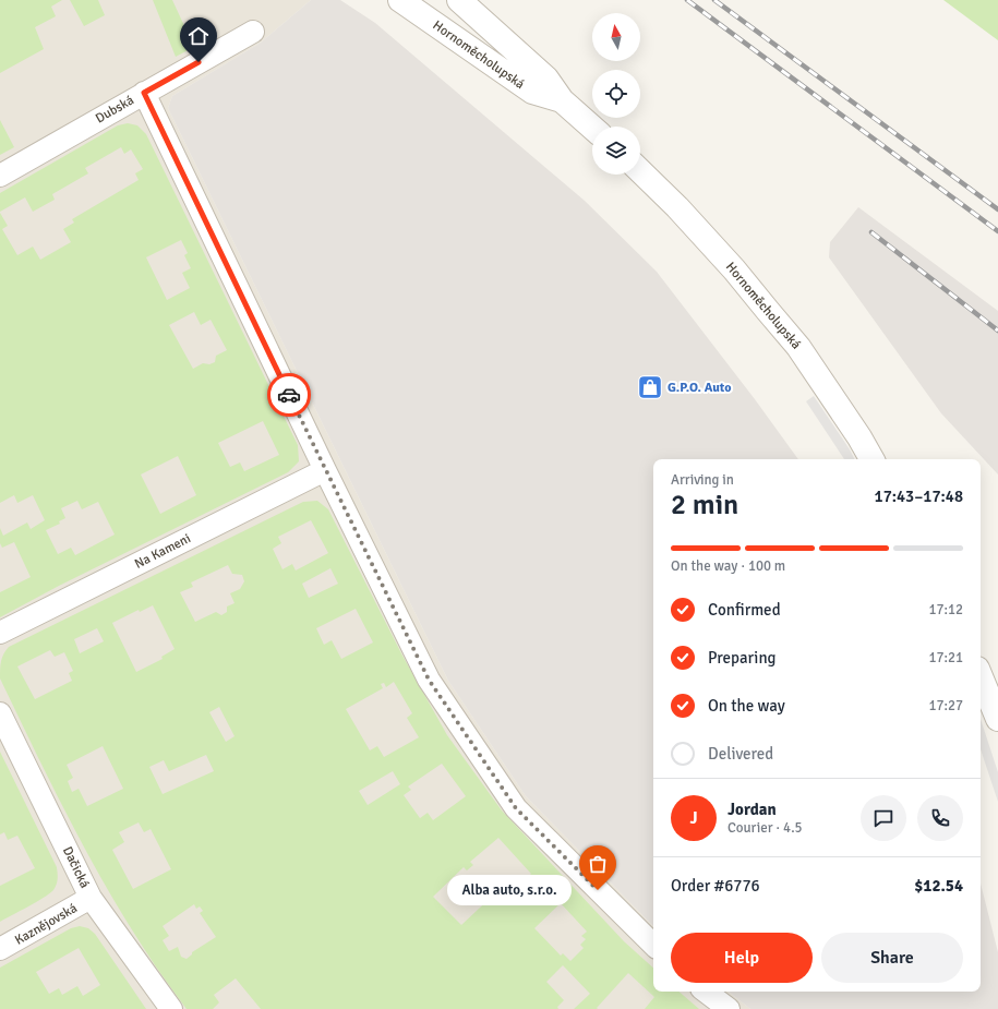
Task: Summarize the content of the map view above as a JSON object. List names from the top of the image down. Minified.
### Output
{"streets":{"street":["Hornoměcholupská","Dubská","Na Kameni","Dačická","Kaznějovská"]},"crossings":[["Dačická","Kaznějovská"]],"places":{"shop":["G.P.O. Auto"],"other":["Alba auto, s.r.o."]},"north":"top","page":{"heading":["2 min","Arriving in","17:43–17:48"],"panel":["Jordan","Courier · 4.5","Order #6776","$12.54"],"bar":"On the way · 100 m","list":[["Confirmed","17:12"],["Preparing","17:21"],["On the way","17:27"],"Delivered"],"round":"J","bubble":"Alba auto, s.r.o.","buttons":["Help","Share"]}}
